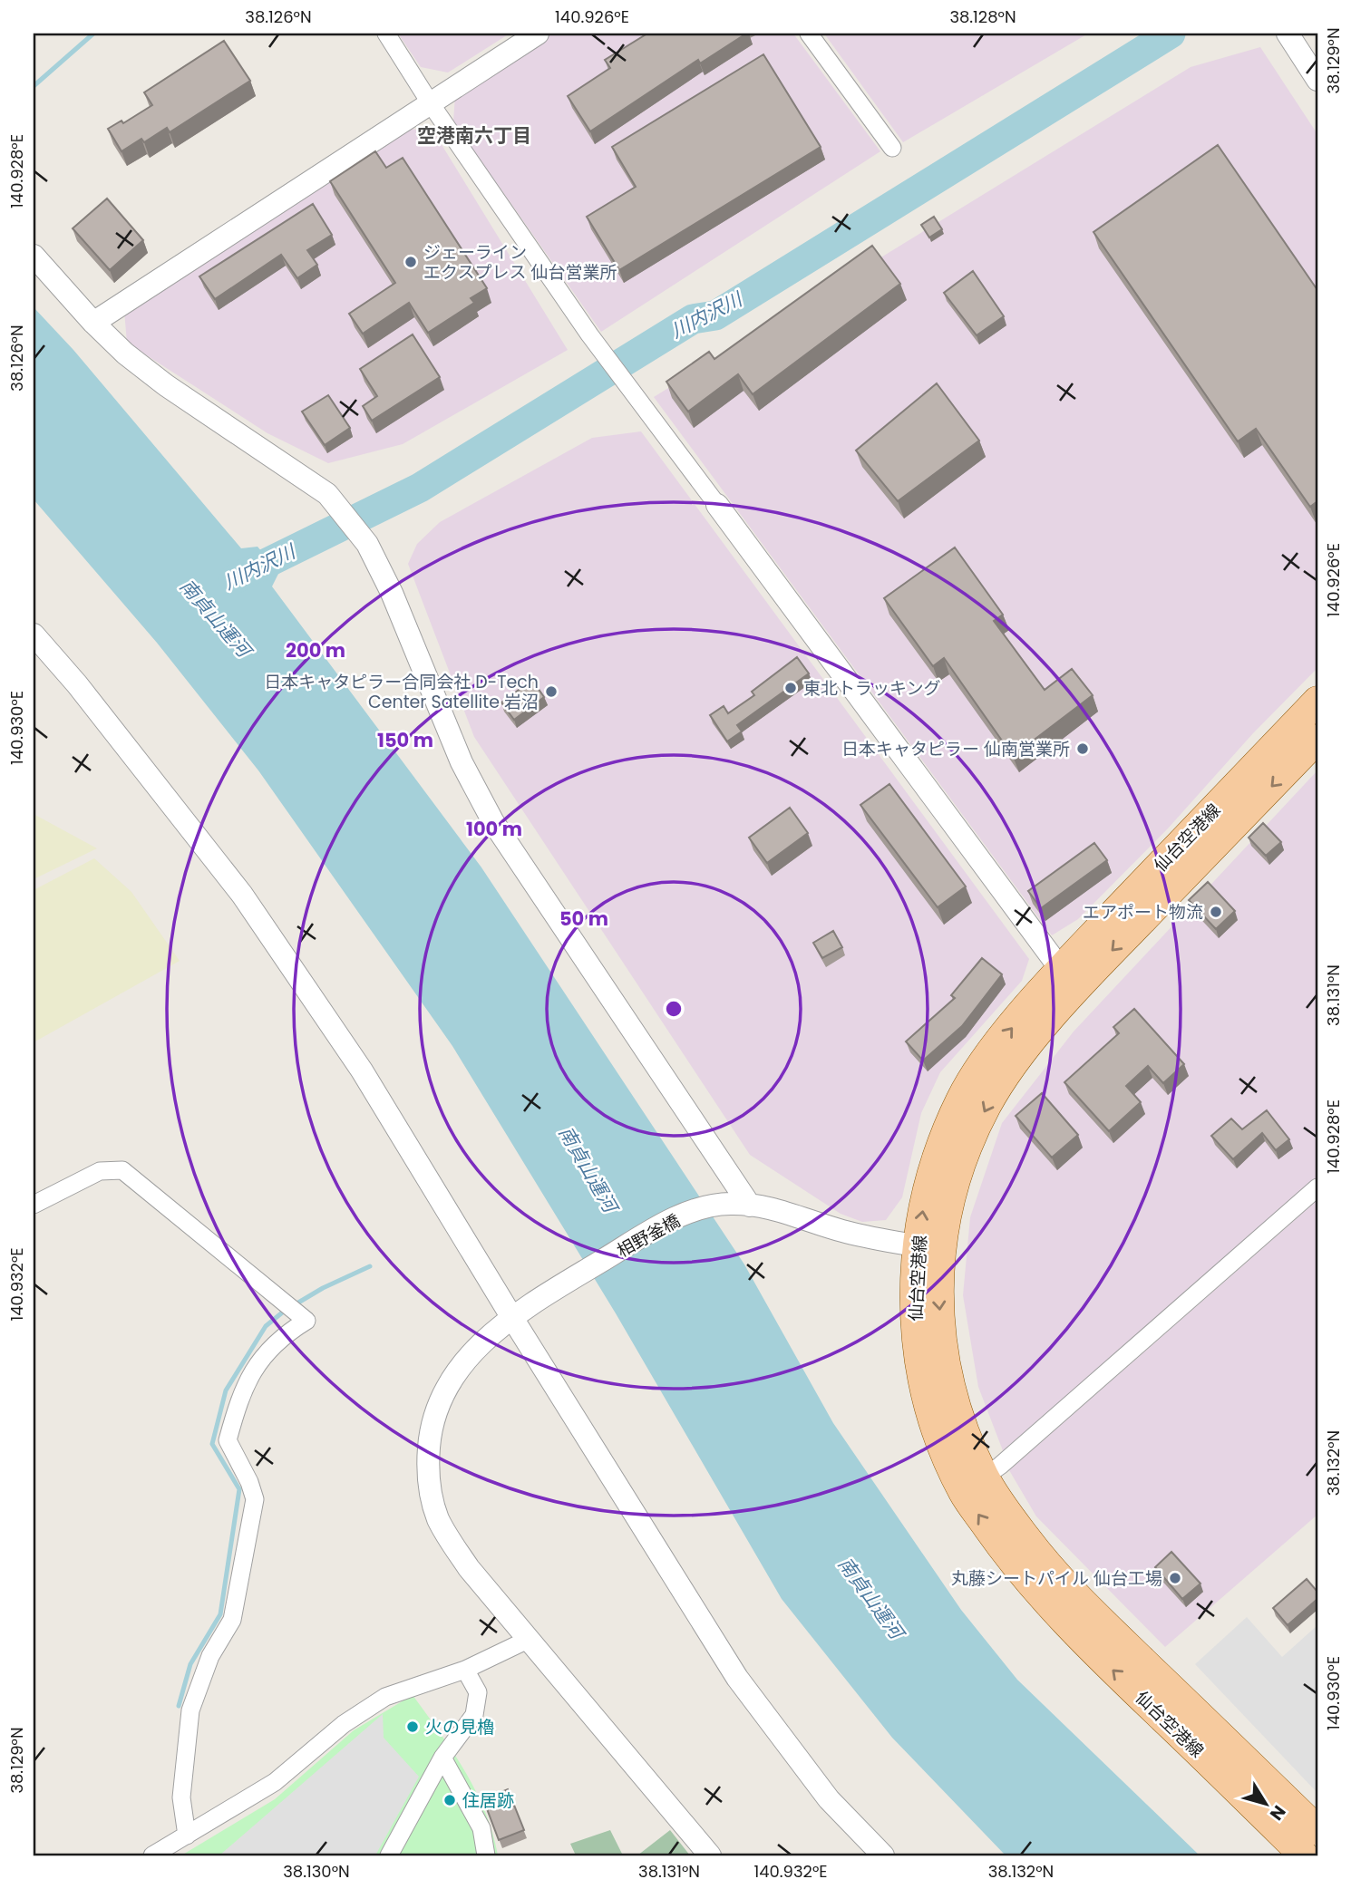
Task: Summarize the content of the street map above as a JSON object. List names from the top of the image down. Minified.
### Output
{"streets":{"main road":["仙台空港線"],"street":["相野釜橋"]},"districts":["空港南六丁目"],"water":["川内沢川","南貞山運河"],"places":["ジェーライン エクスプレス 仙台営業所","東北トラッキング","日本キャタピラー合同会社 D-Tech Center Satellite 岩沼","日本キャタピラー 仙南営業所","エアポート物流","丸藤シートパイル 仙台工場","火の見櫓","住居跡"],"north":"bottom right","coordinates":["38.126°N","140.926°E","38.128°N","38.129°N","140.928°E","140.930°E","38.131°N","140.932°E","38.132°N","38.130°N"],"rings":["200 m","150 m","100 m","50 m"]}
